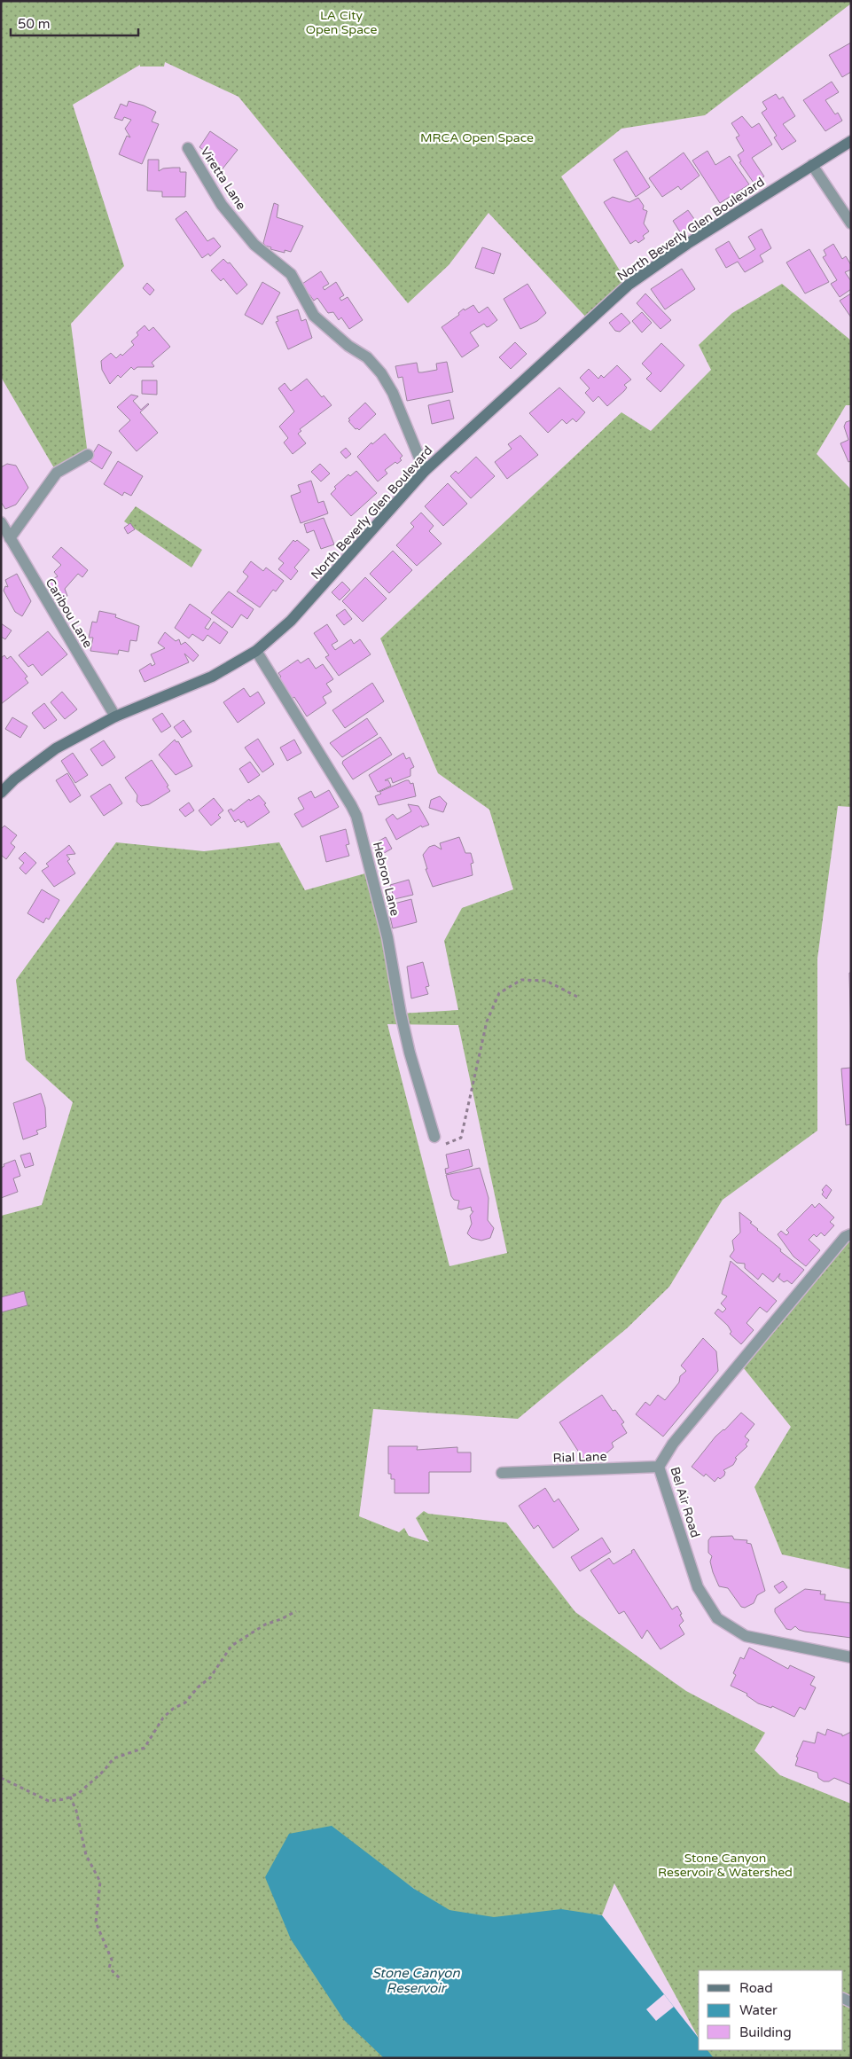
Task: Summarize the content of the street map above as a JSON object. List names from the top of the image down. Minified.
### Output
{"streets":{"main road":["North Beverly Glen Boulevard"],"street":["Viretta Lane","Caribou Lane","Hebron Lane","Rial Lane","Bel Air Road"]},"crossings":[["Viretta Lane","North Beverly Glen Boulevard"],["North Beverly Glen Boulevard","Caribou Lane"],["North Beverly Glen Boulevard","Hebron Lane"],["Rial Lane","Bel Air Road"]],"water":["Stone Canyon Reservoir"],"parks":["LA City Open Space","MRCA Open Space","Stone Canyon Reservoir & Watershed"],"legend":["Road","Water","Building"],"scale_bar":"50 m"}
